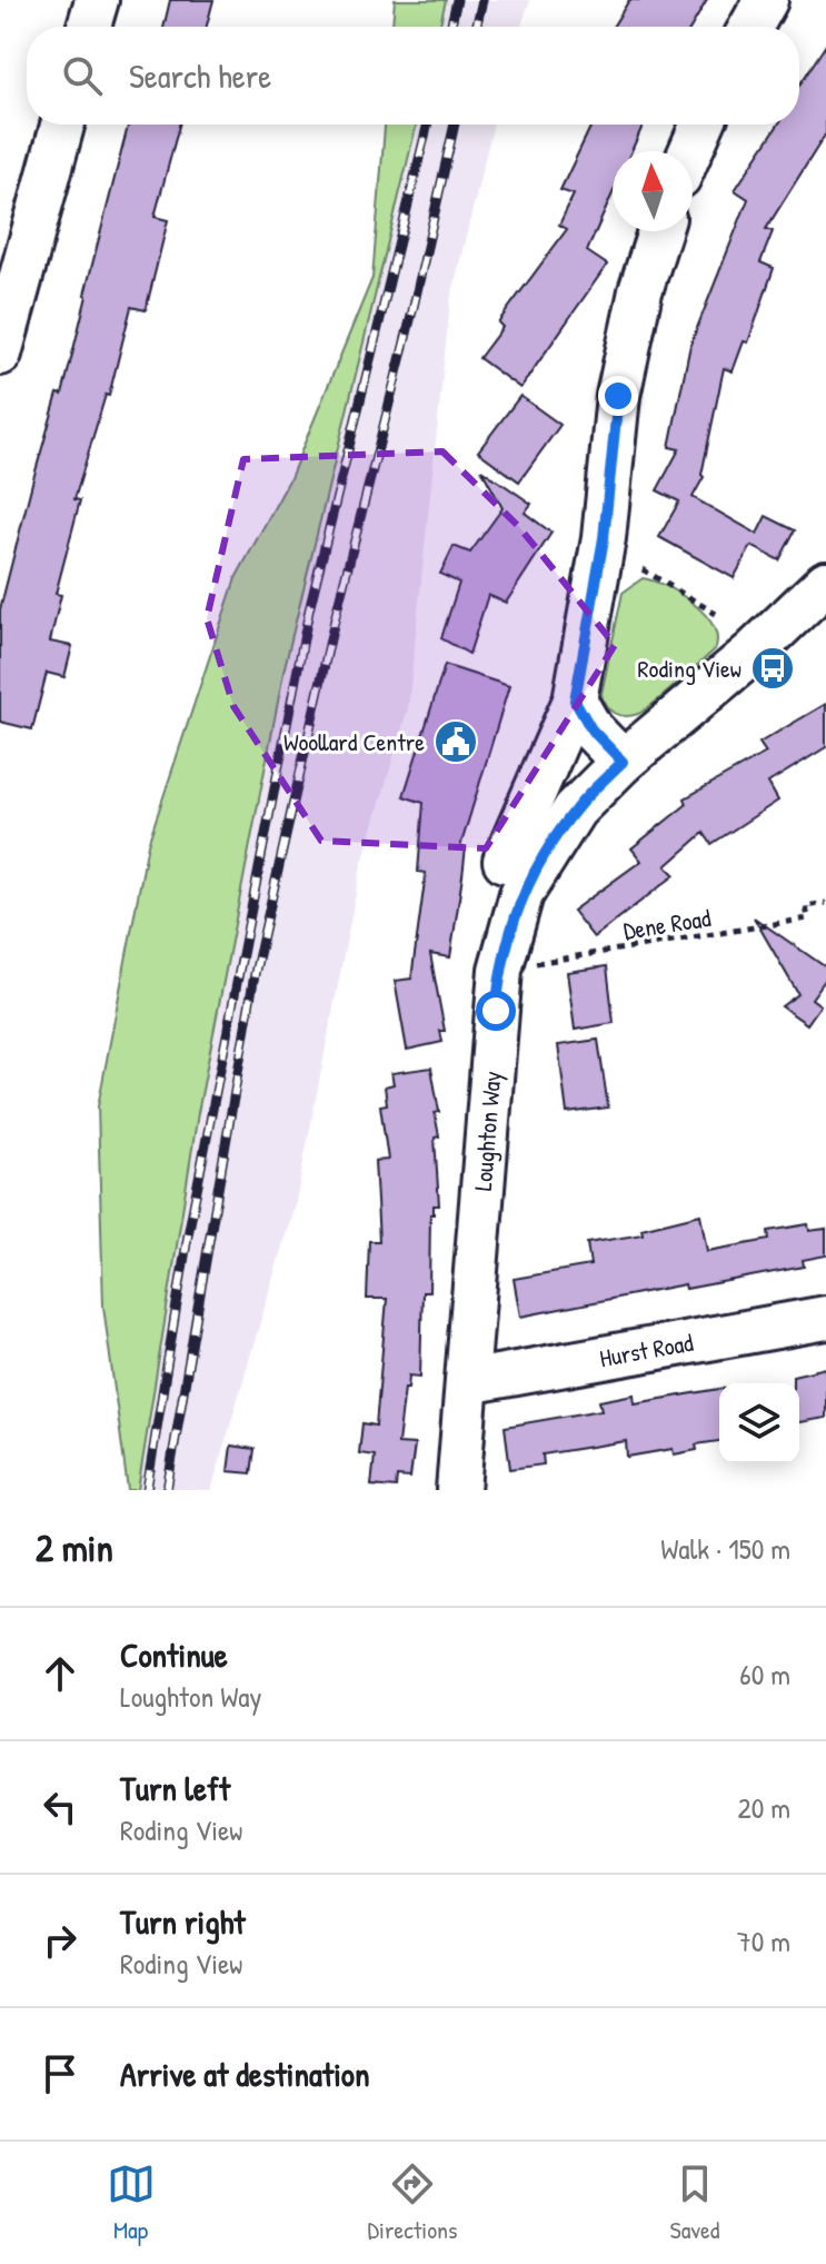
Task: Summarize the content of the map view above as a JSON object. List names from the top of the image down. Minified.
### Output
{"streets":{"street":["Loughton Way","Hurst Road"],"path":["Dene Road"]},"crossings":[["Dene Road","Loughton Way"],["Loughton Way","Hurst Road"]],"places":{"bus stop":["Roding View"],"public building":["Woollard Centre"]},"north":"top","page":{"search":"Search here","heading":["2 min","Walk · 150 m"],"list":[["Continue","Loughton Way","60 m"],["Turn left","Roding View","20 m"],["Turn right","Roding View","70 m"],"Arrive at destination"],"nav":["Map","Directions","Saved"]}}
